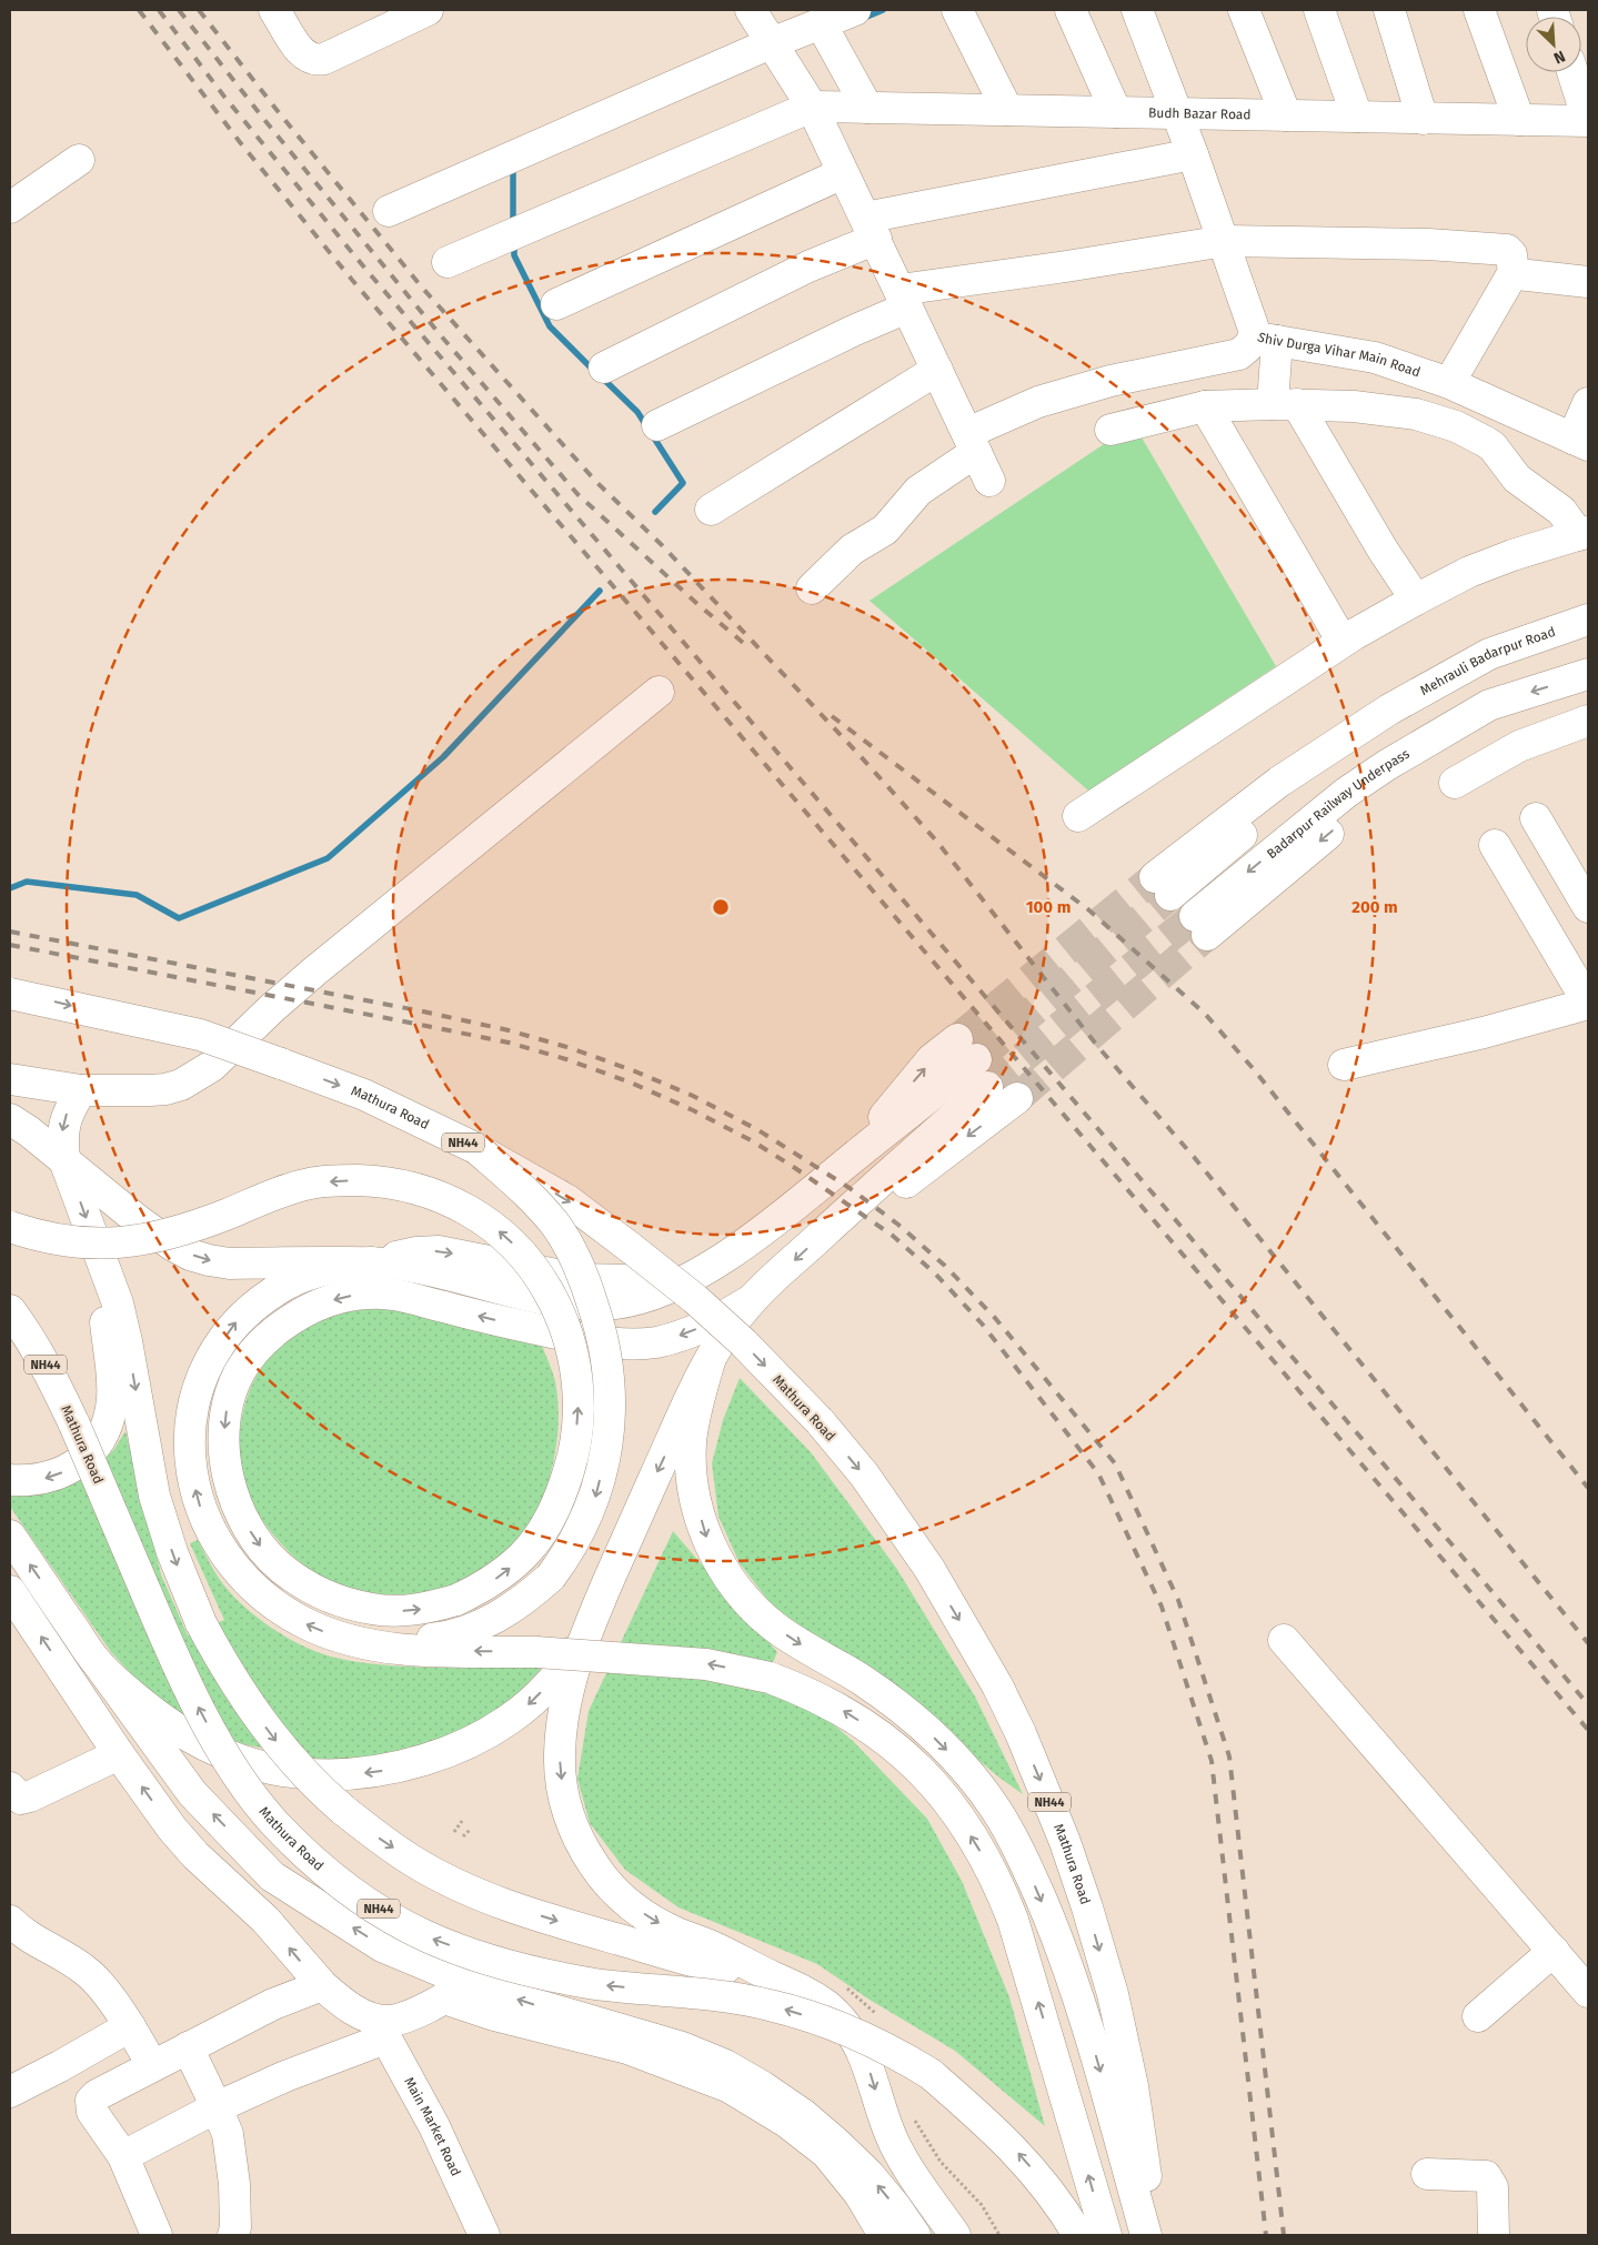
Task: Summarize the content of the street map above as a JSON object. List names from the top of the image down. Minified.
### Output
{"streets":{"main road":["Budh Bazar Road","Shiv Durga Vihar Main Road","Mehrauli Badarpur Road","Badarpur Railway Underpass","Mathura Road","NH44","Main Market Road"]},"crossings":[["Budh Bazar Road","Shiv Durga Vihar Main Road"]],"north":"bottom right","rings":["100 m","200 m"]}
